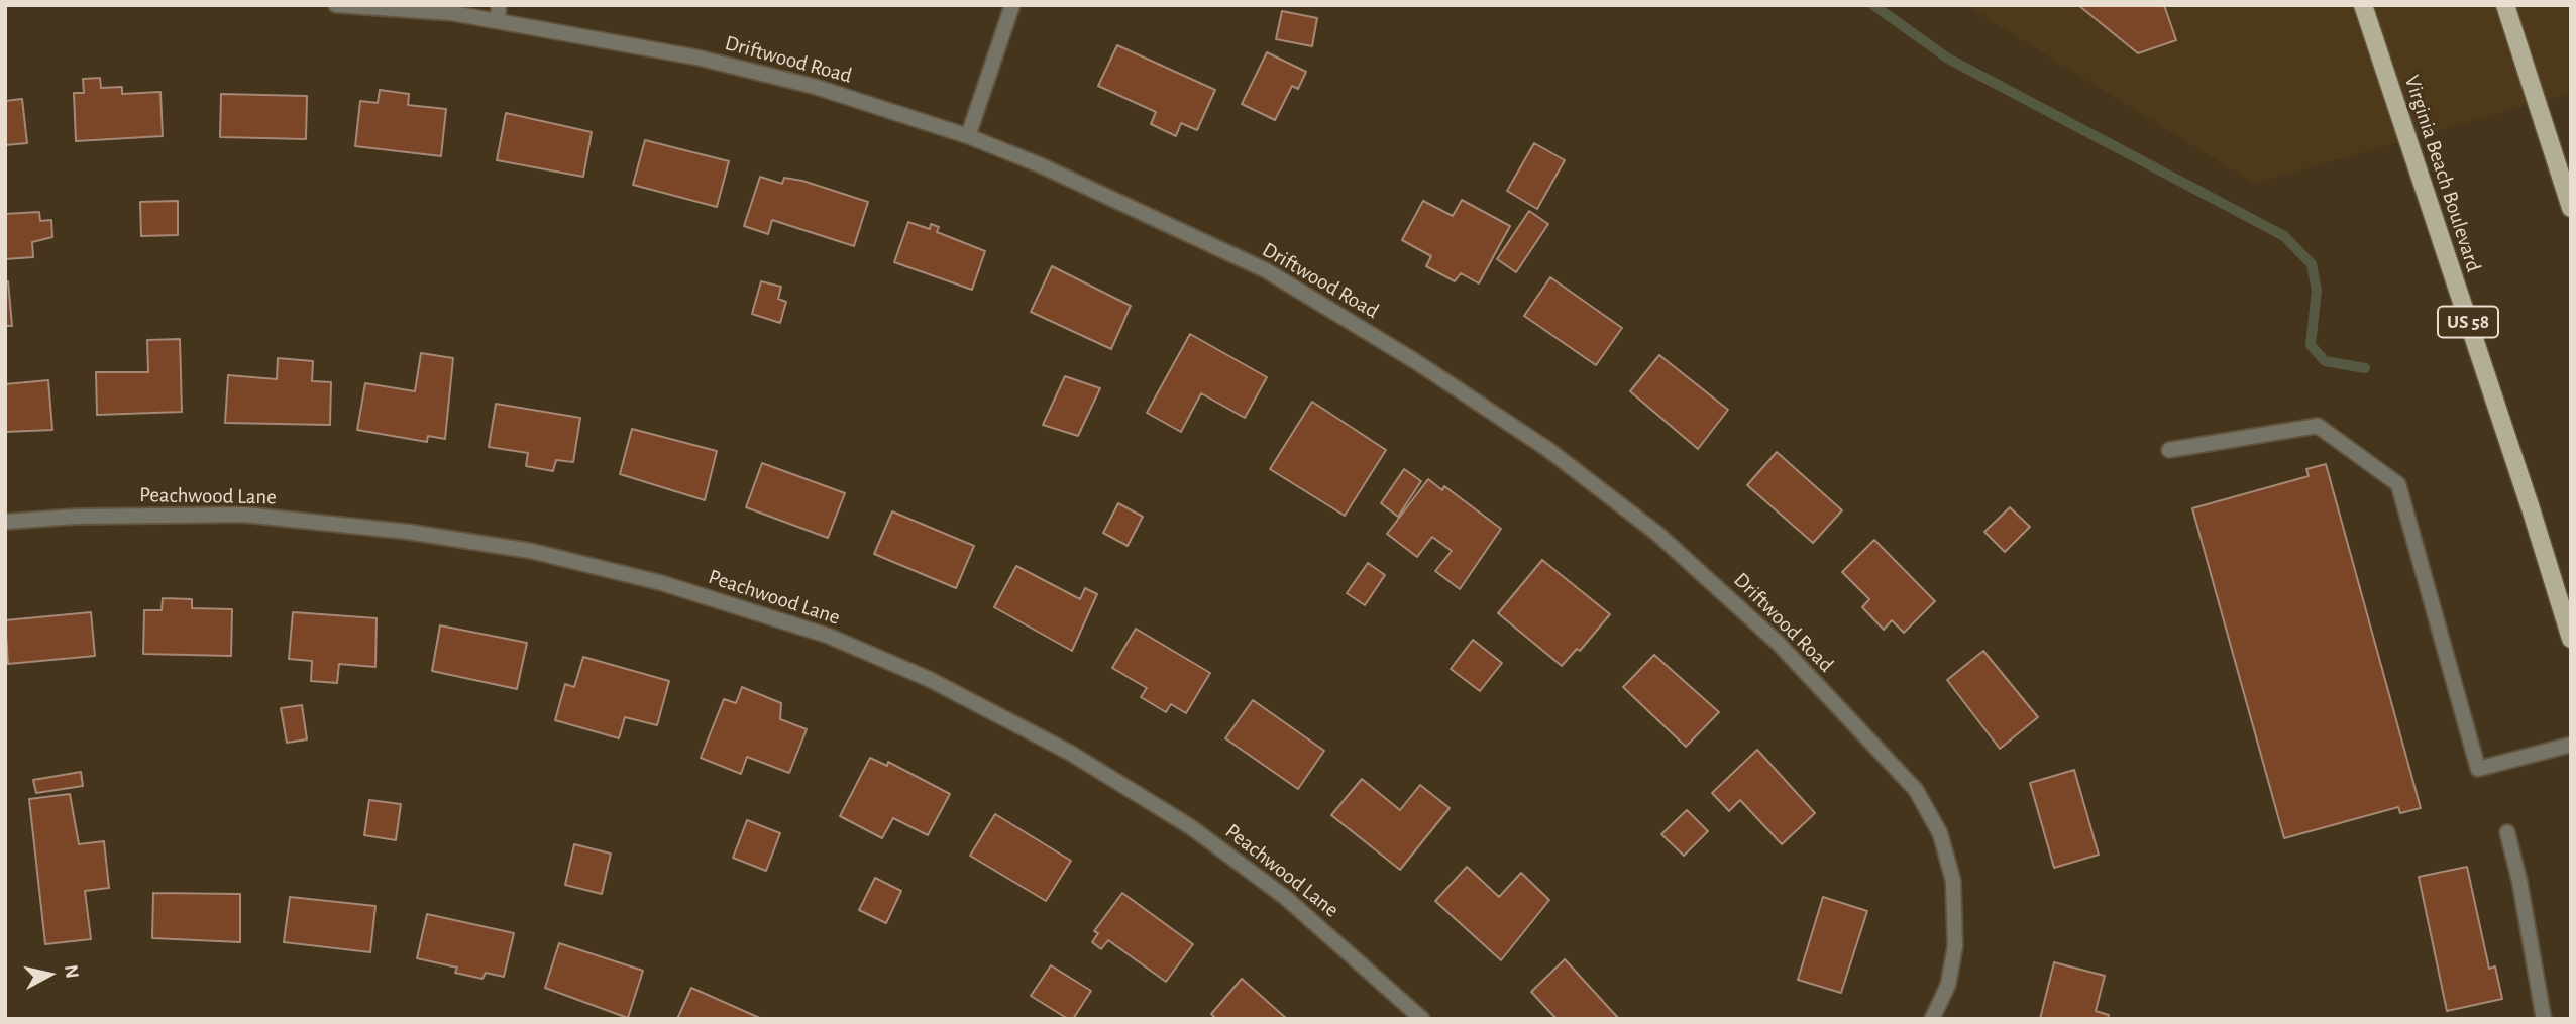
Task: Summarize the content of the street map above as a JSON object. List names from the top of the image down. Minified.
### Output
{"streets":{"main road":["Virginia Beach Boulevard","US 58"],"street":["Driftwood Road","Peachwood Lane"]},"north":"right"}
